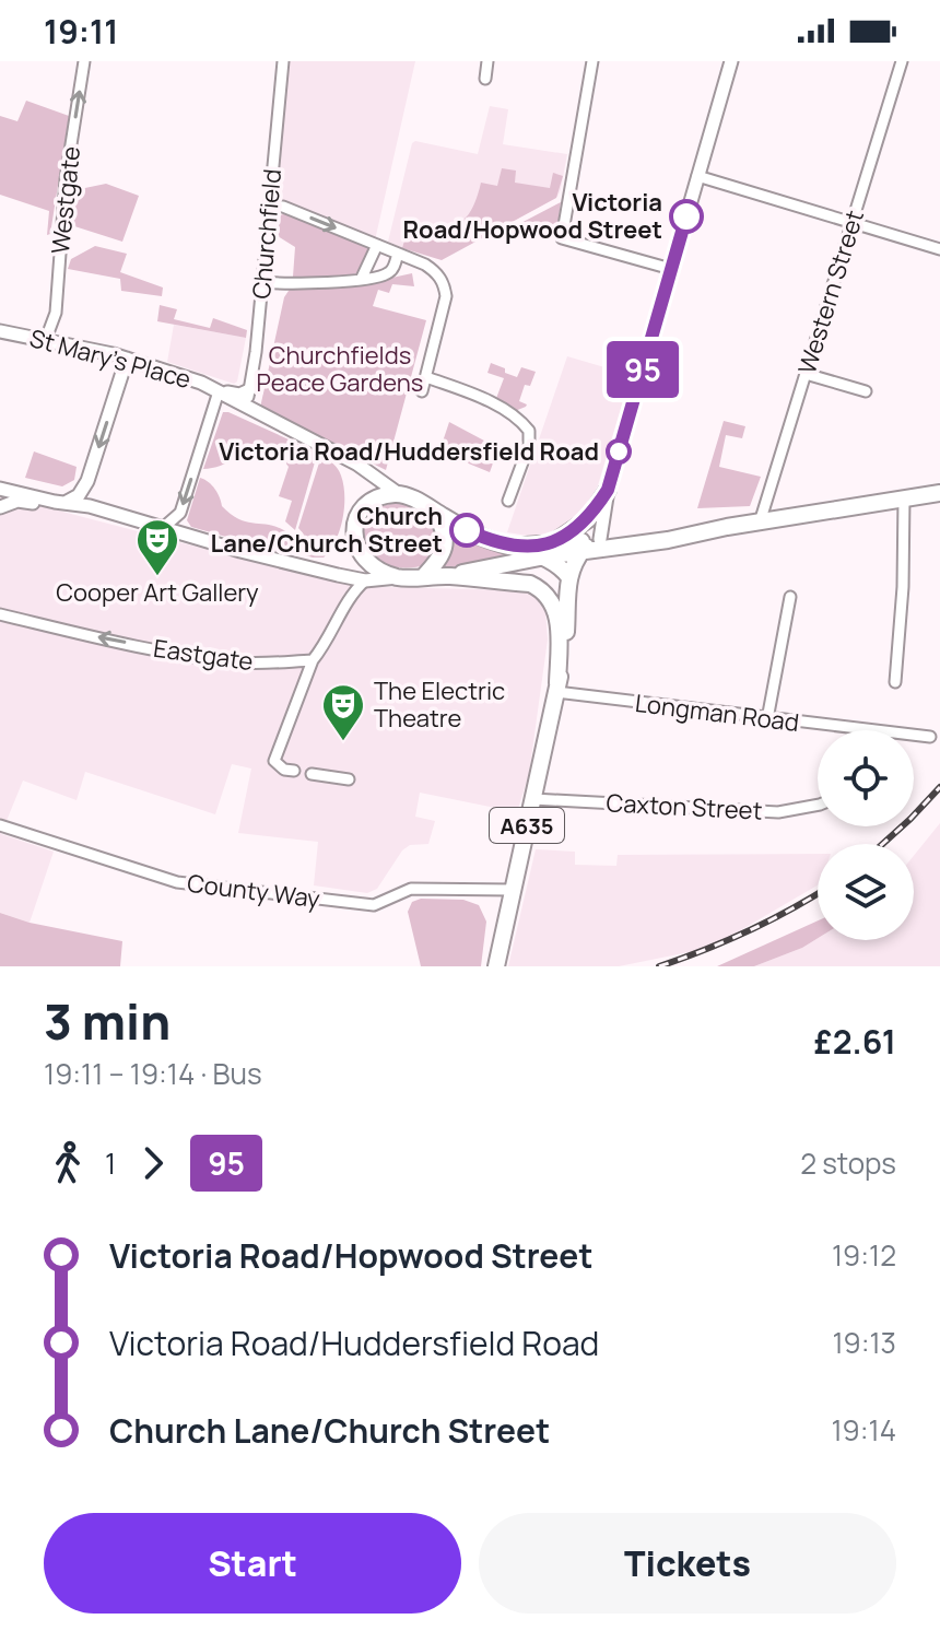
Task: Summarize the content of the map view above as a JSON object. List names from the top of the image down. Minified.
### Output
{"streets":{"highway":["A635"],"street":["Westgate","Churchfield","Western Street","St Mary's Place","Eastgate","Longman Road","Caxton Street","County Way"]},"crossings":[["Westgate","St Mary's Place"],["Churchfield","St Mary's Place"],["Western Street","A635"],["St Mary's Place","A635"],["Longman Road","A635"],["Caxton Street","A635"],["A635","County Way"]],"one_way":["Westgate","Eastgate"],"parks":["Churchfields Peace Gardens"],"places":{"other":["Victoria Road/Hopwood Street","Victoria Road/Huddersfield Road","Church Lane/Church Street"],"theatre":["Cooper Art Gallery","The Electric Theatre"]},"lines":["bus line 95"],"page":{"status":"19:11","on_map":"95","heading":["3 min","19:11 – 19:14 · Bus","£2.61"],"legs":["1","95","2 stops"],"list":[{"name":"Victoria Road/Hopwood Street","value":"19:12"},{"name":"Victoria Road/Huddersfield Road","value":"19:13"},{"name":"Church Lane/Church Street","value":"19:14"}],"buttons":["Start","Tickets"]}}
